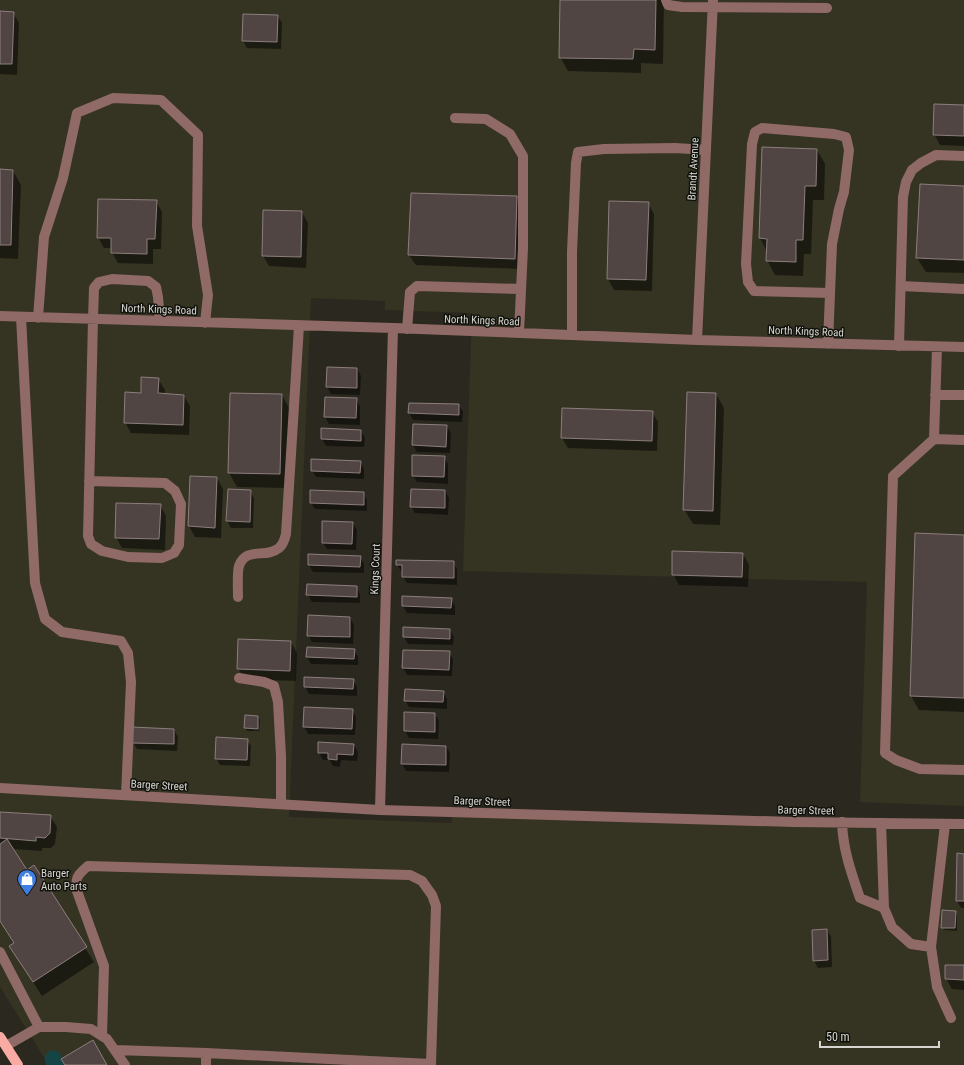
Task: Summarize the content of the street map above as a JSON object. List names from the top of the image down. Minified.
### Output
{"streets":{"street":["Brandt Avenue","North Kings Road","Kings Court","Barger Street"]},"crossings":[["Brandt Avenue","North Kings Road"],["North Kings Road","Kings Court"],["Kings Court","Barger Street"]],"places":{"shop":["Barger Auto Parts"]},"scale_bar":"50 m"}
